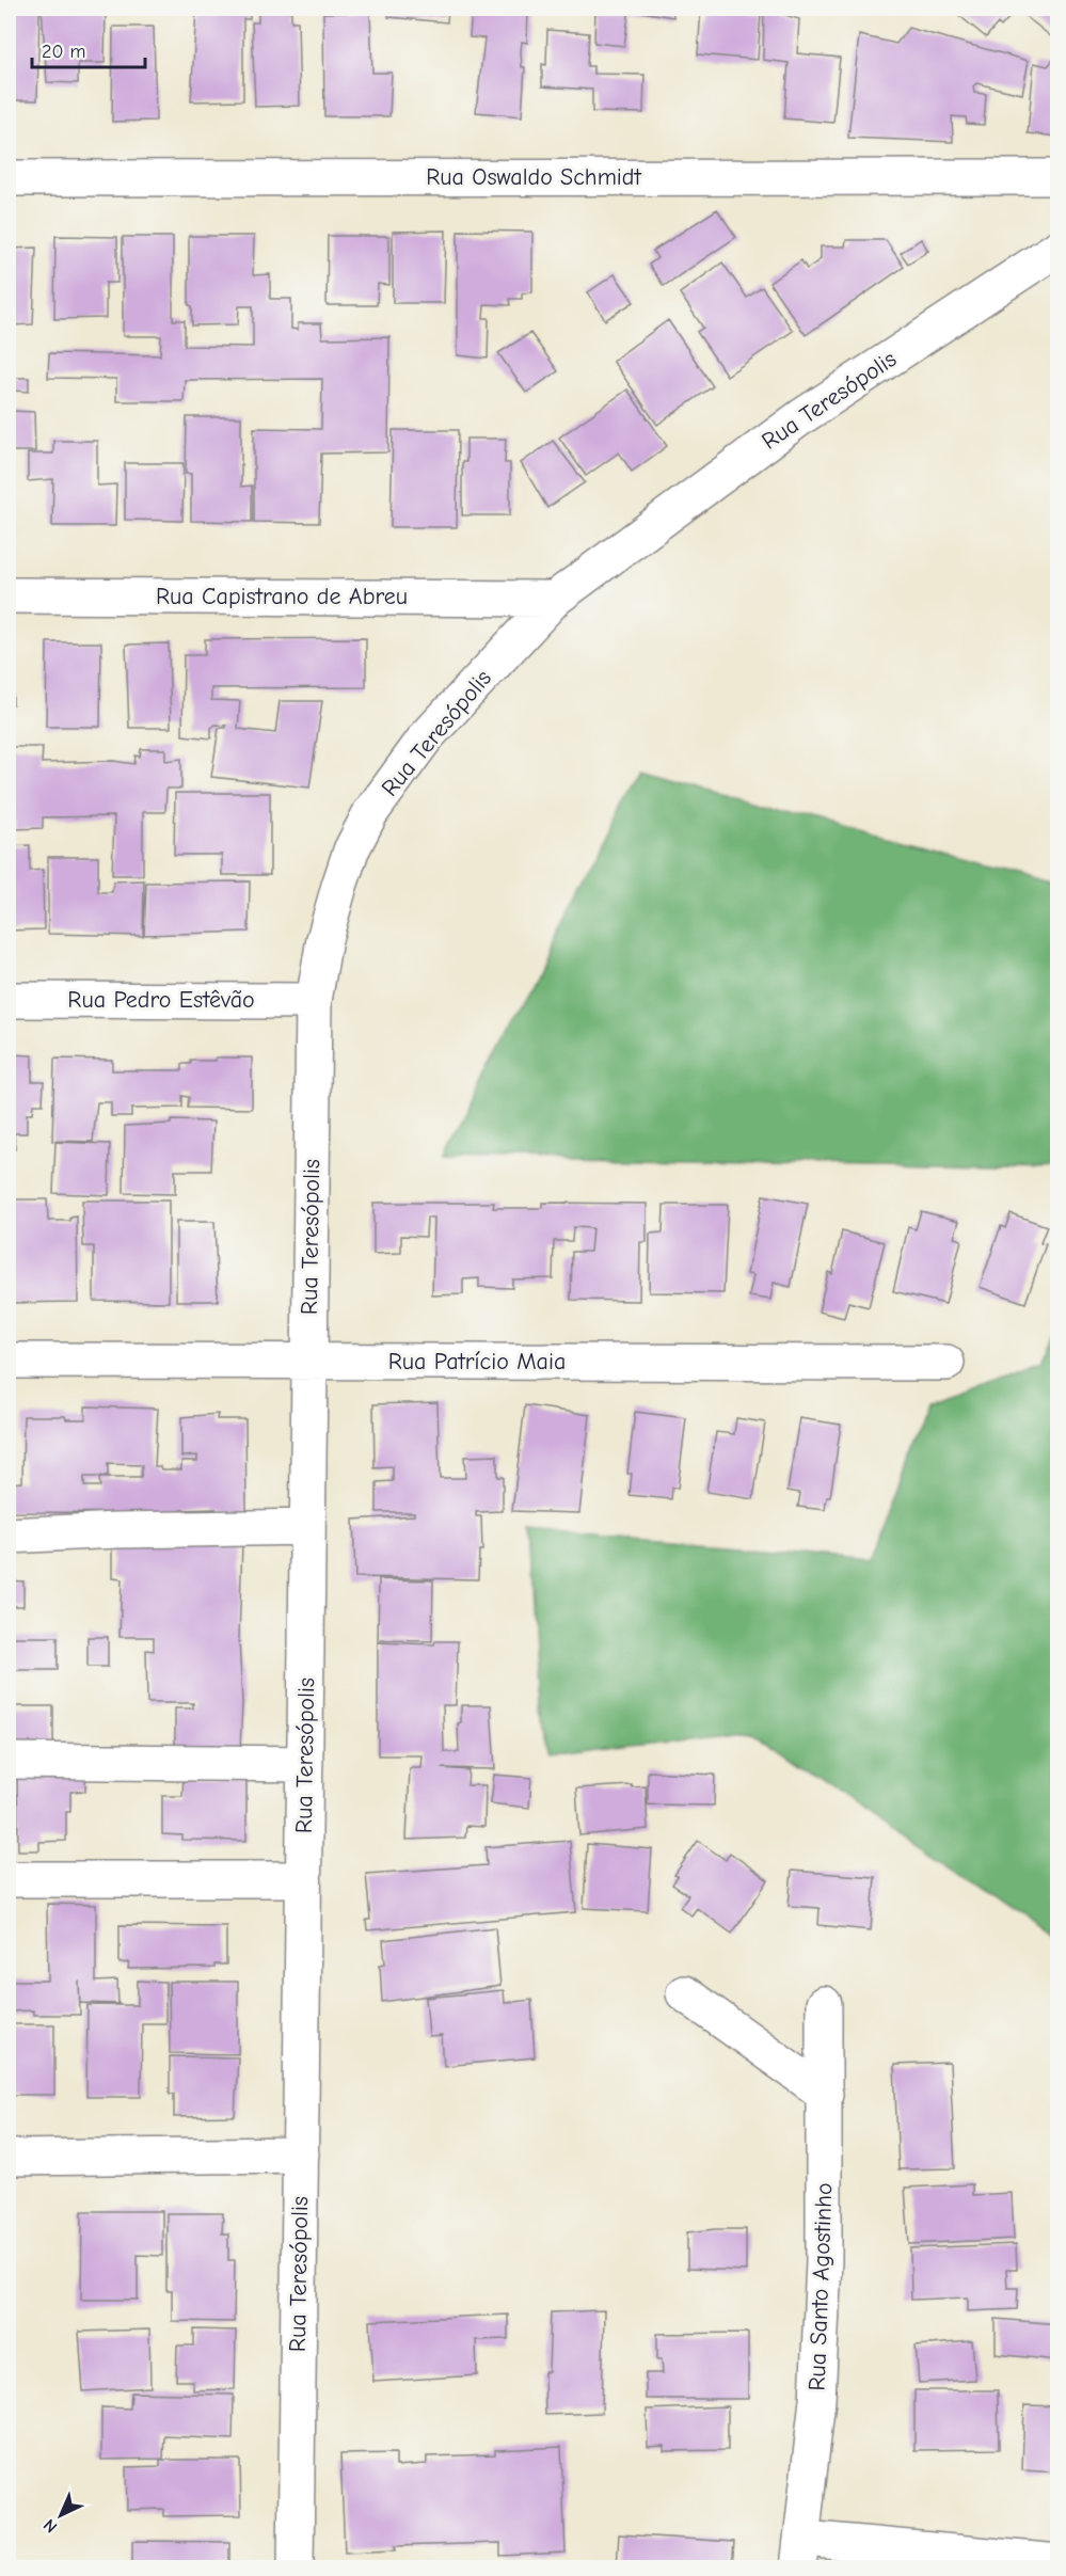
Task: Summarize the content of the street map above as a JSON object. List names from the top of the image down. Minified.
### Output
{"streets":{"street":["Rua Oswaldo Schmidt","Rua Teresópolis","Rua Capistrano de Abreu","Rua Pedro Estêvão","Rua Patrício Maia","Rua Santo Agostinho"]},"crossings":[["Rua Teresópolis","Rua Capistrano de Abreu"],["Rua Teresópolis","Rua Pedro Estêvão"],["Rua Teresópolis","Rua Patrício Maia"]],"scale_bar":"20 m","north":"bottom left"}
